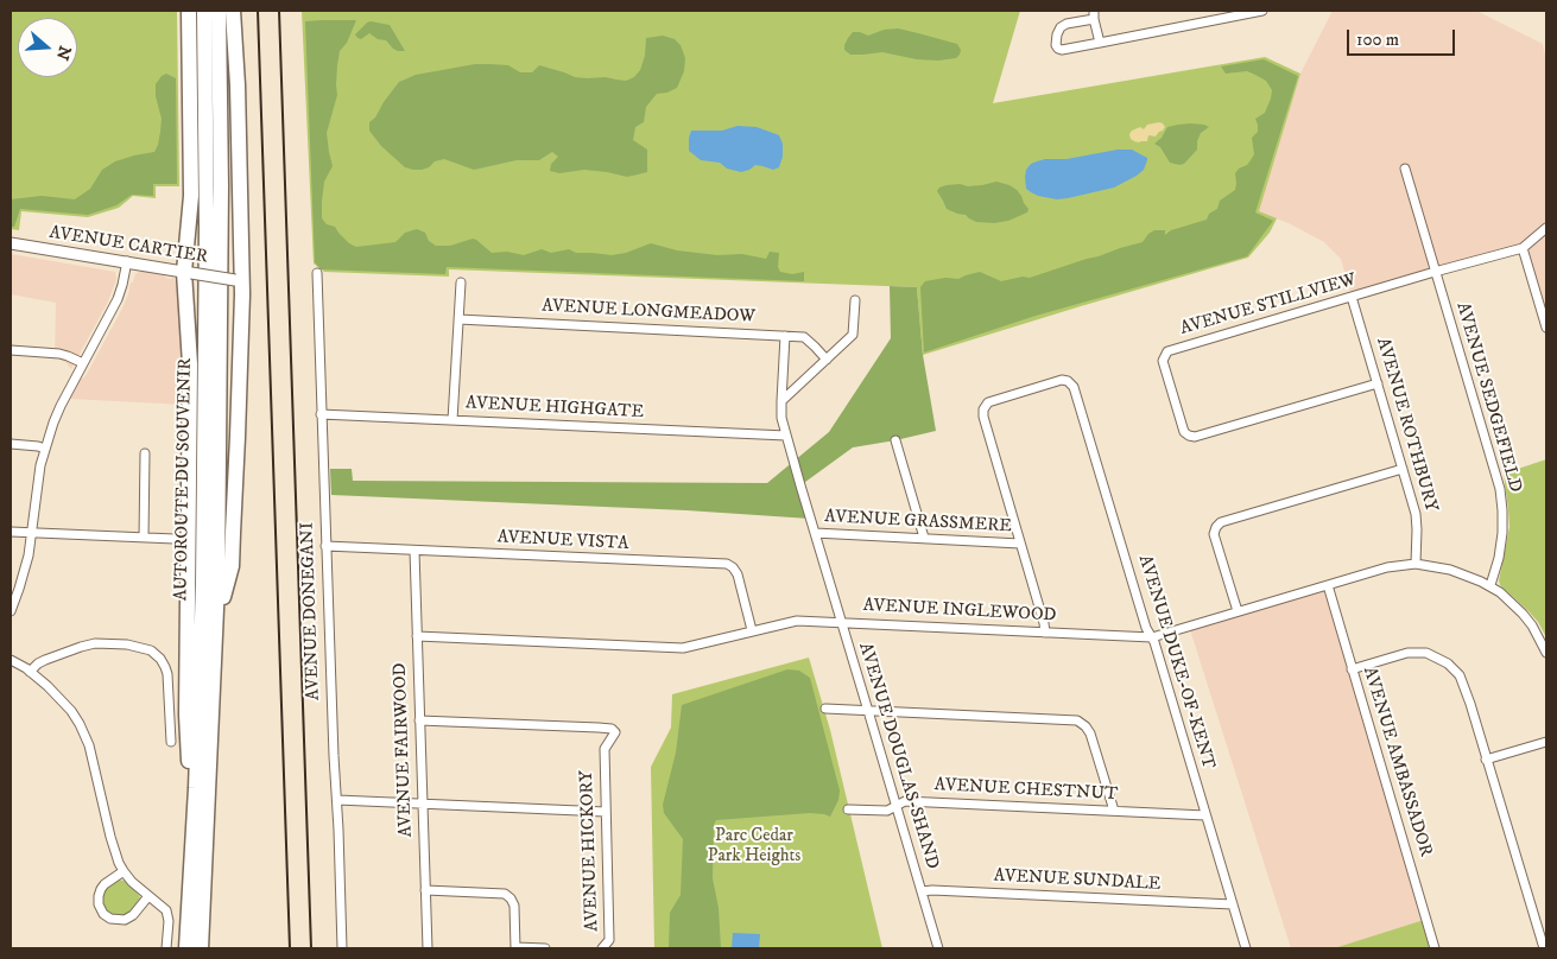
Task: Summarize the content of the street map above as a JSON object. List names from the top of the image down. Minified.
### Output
{"streets":{"highway":["AUTOROUTE DU SOUVENIR"],"street":["AVENUE CARTIER","AVENUE STILLVIEW","AVENUE LONGMEADOW","AVENUE SEDGEFIELD","AVENUE HIGHGATE","AVENUE ROTHBURY","AVENUE GRASSMERE","AVENUE VISTA","AVENUE DONEGANI","AVENUE INGLEWOOD","AVENUE DUKE-OF-KENT","AVENUE FAIRWOOD","AVENUE DOUGLAS-SHAND","AVENUE AMBASSADOR","AVENUE CHESTNUT","AVENUE HICKORY","AVENUE SUNDALE"]},"crossings":[["AVENUE STILLVIEW","AVENUE SEDGEFIELD"],["AVENUE STILLVIEW","AVENUE ROTHBURY"],["AVENUE LONGMEADOW","AVENUE DOUGLAS-SHAND"],["AVENUE SEDGEFIELD","AVENUE INGLEWOOD"],["AVENUE HIGHGATE","AVENUE DONEGANI"],["AVENUE HIGHGATE","AVENUE DOUGLAS-SHAND"],["AVENUE ROTHBURY","AVENUE INGLEWOOD"],["AVENUE GRASSMERE","AVENUE DUKE-OF-KENT"],["AVENUE GRASSMERE","AVENUE DOUGLAS-SHAND"],["AVENUE VISTA","AVENUE DONEGANI"],["AVENUE VISTA","AVENUE INGLEWOOD"],["AVENUE VISTA","AVENUE FAIRWOOD"],["AVENUE INGLEWOOD","AVENUE DUKE-OF-KENT"],["AVENUE INGLEWOOD","AVENUE FAIRWOOD"],["AVENUE INGLEWOOD","AVENUE DOUGLAS-SHAND"],["AVENUE INGLEWOOD","AVENUE AMBASSADOR"],["AVENUE DUKE-OF-KENT","AVENUE CHESTNUT"],["AVENUE DUKE-OF-KENT","AVENUE SUNDALE"],["AVENUE DOUGLAS-SHAND","AVENUE CHESTNUT"],["AVENUE DOUGLAS-SHAND","AVENUE SUNDALE"]],"parks":["Parc Cedar Park Heights"],"scale_bar":"100 m","north":"right"}
